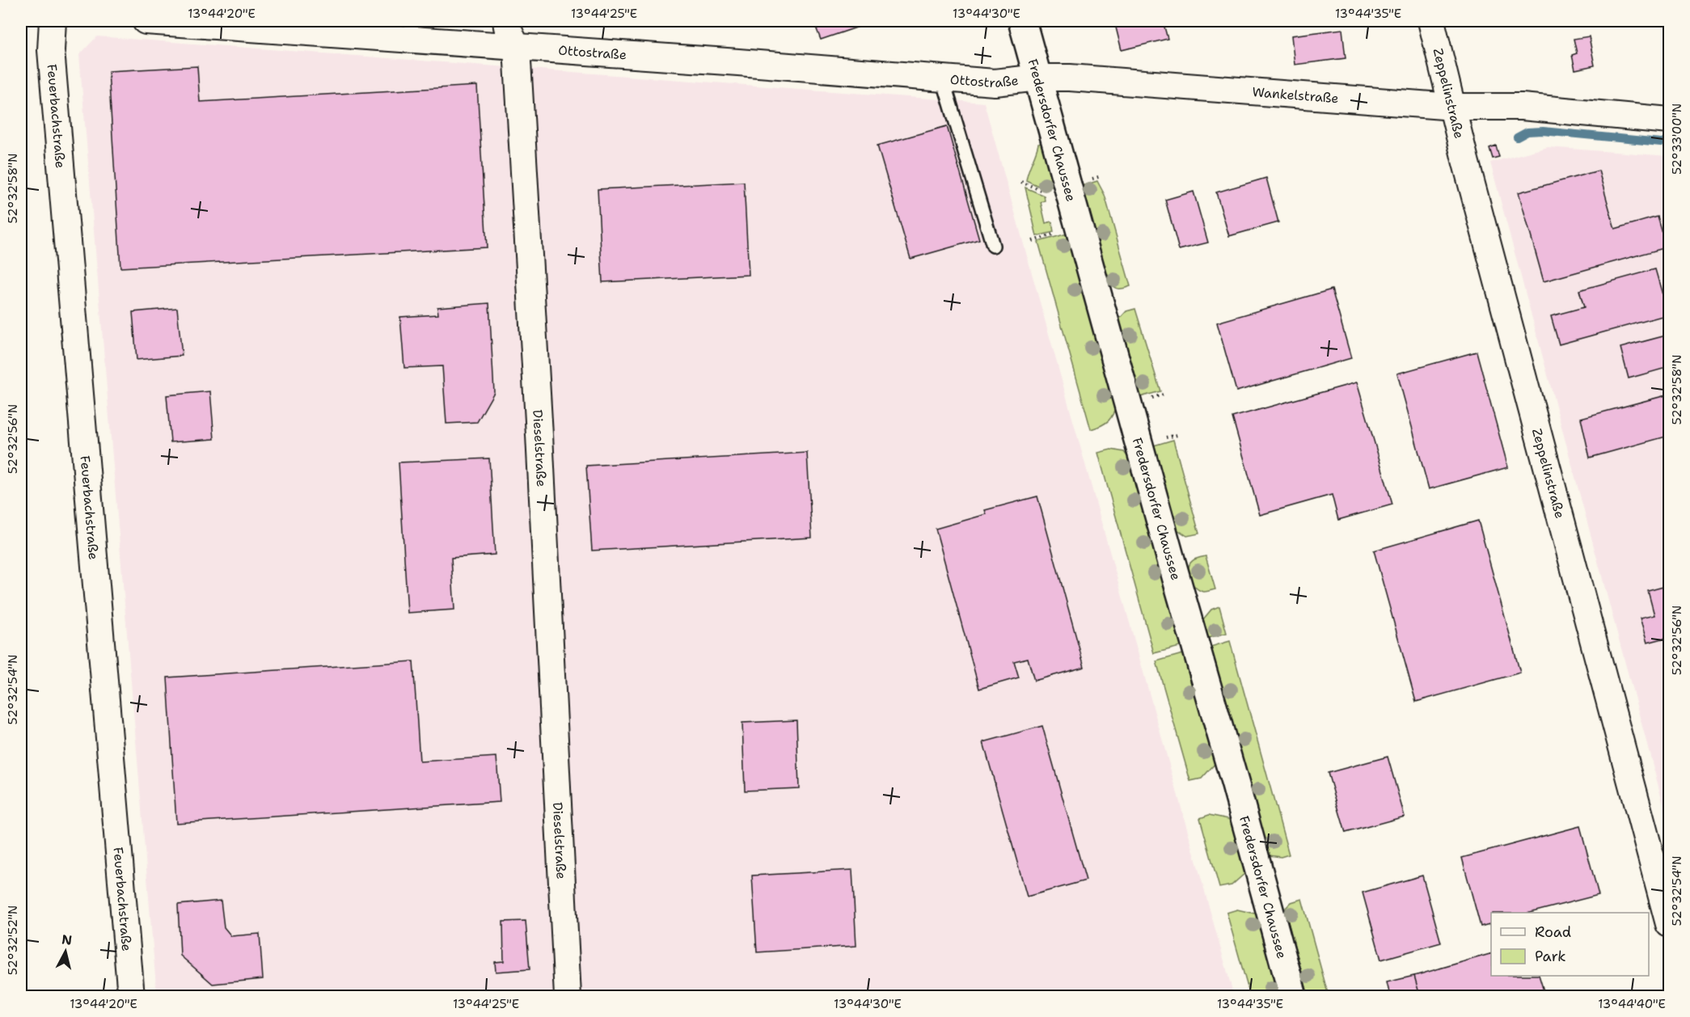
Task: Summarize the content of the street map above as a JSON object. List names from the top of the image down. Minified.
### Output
{"streets":{"main road":["Fredersdorfer Chaussee"],"street":["Ottostraße","Zeppelinstraße","Wankelstraße","Feuerbachstraße","Dieselstraße"]},"crossings":[["Ottostraße","Wankelstraße"],["Ottostraße","Fredersdorfer Chaussee"],["Ottostraße","Dieselstraße"],["Zeppelinstraße","Wankelstraße"],["Wankelstraße","Fredersdorfer Chaussee"]],"legend":["Road","Park"],"north":"top","coordinates":["13°44'20\"E","13°44'25\"E","13°44'30\"E","13°44'35\"E","52°33'00\"N","52°32'58\"N","52°32'56\"N","52°32'54\"N","52°32'52\"N","13°44'40\"E"]}
